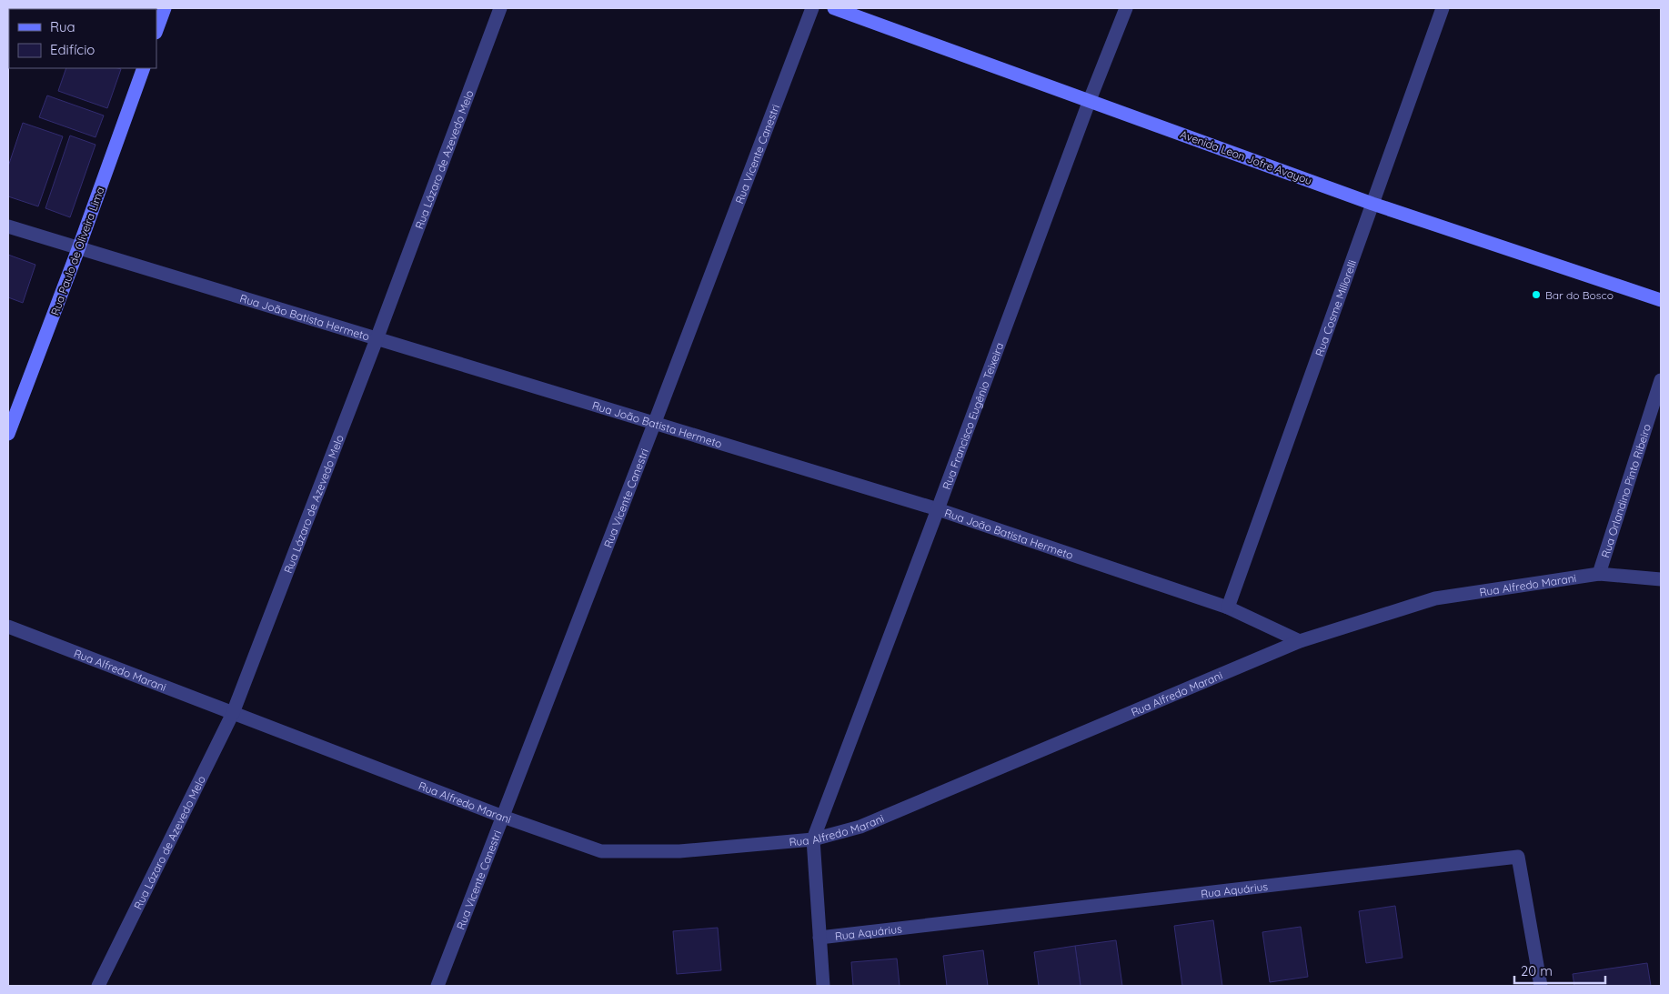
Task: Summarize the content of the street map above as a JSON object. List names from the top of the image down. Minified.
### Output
{"streets":{"street":["Rua Vicente Canestri","Avenida Leon Jofre Avayou","Rua Lázaro de Azevedo Melo","Rua Paulo de Oliveira Lima","Rua Cosme Miliorelli","Rua João Batista Hermeto","Rua Francisco Eugênio Teixeira","Rua Orlandino Pinto Ribeiro","Rua Alfredo Marani","Rua Aquárius"]},"crossings":[["Rua Vicente Canestri","Rua João Batista Hermeto"],["Rua Vicente Canestri","Rua Alfredo Marani"],["Avenida Leon Jofre Avayou","Rua Cosme Miliorelli"],["Avenida Leon Jofre Avayou","Rua Francisco Eugênio Teixeira"],["Rua Lázaro de Azevedo Melo","Rua João Batista Hermeto"],["Rua Lázaro de Azevedo Melo","Rua Alfredo Marani"],["Rua Paulo de Oliveira Lima","Rua João Batista Hermeto"],["Rua Cosme Miliorelli","Rua João Batista Hermeto"],["Rua João Batista Hermeto","Rua Francisco Eugênio Teixeira"],["Rua João Batista Hermeto","Rua Alfredo Marani"],["Rua Francisco Eugênio Teixeira","Rua Alfredo Marani"],["Rua Francisco Eugênio Teixeira","Rua Aquárius"],["Rua Orlandino Pinto Ribeiro","Rua Alfredo Marani"]],"places":["Bar do Bosco"],"legend":["Rua","Edifício"],"scale_bar":"20 m"}
